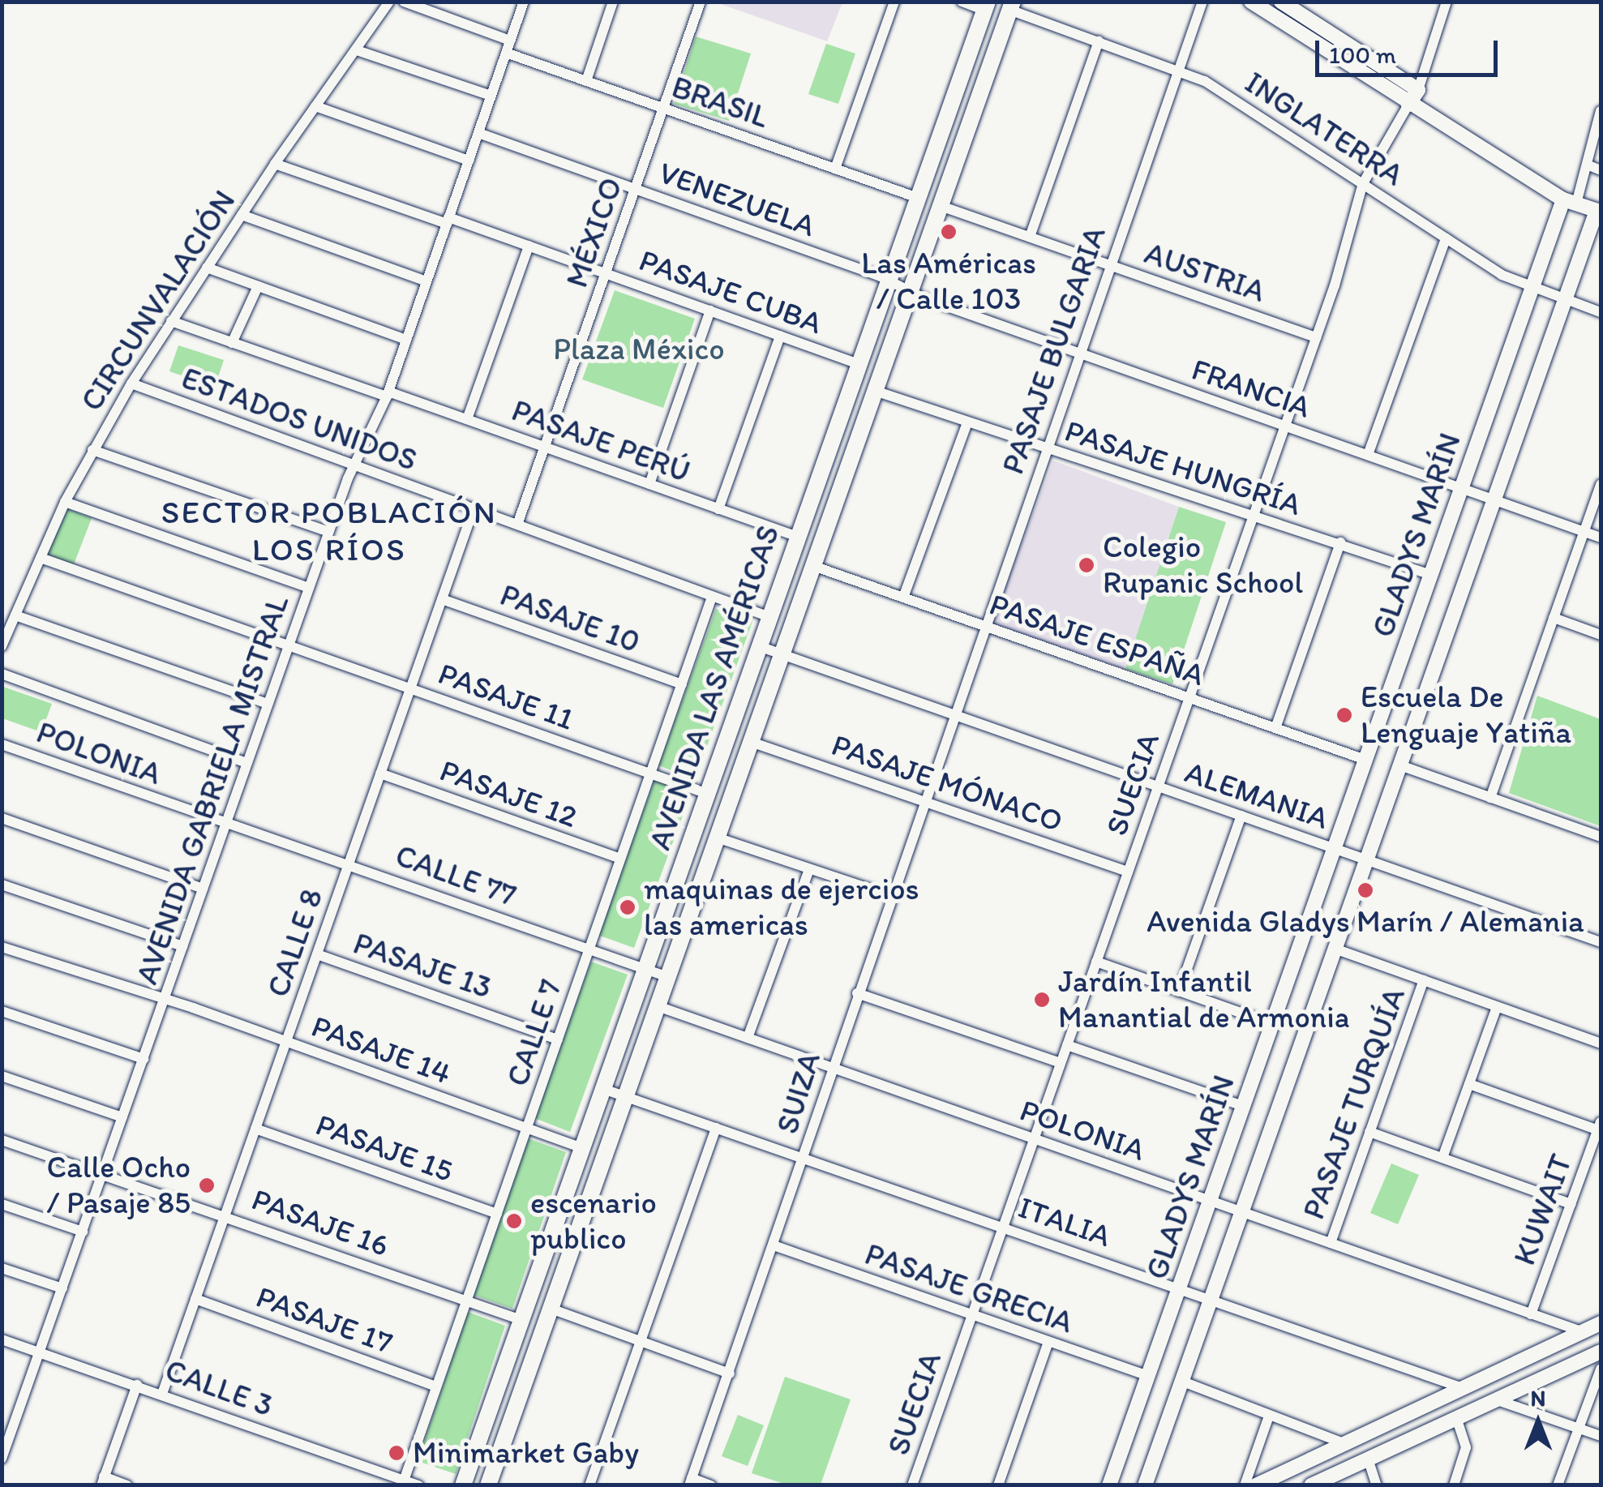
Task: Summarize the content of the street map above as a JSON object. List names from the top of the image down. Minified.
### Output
{"streets":{"main road":["AVENIDA LAS AMÉRICAS"],"street":["BRASIL","INGLATERRA","VENEZUELA","MÉXICO","AUSTRIA","PASAJE CUBA","CIRCUNVALACIÓN","PASAJE BULGARIA","FRANCIA","ESTADOS UNIDOS","PASAJE PERÚ","PASAJE HUNGRÍA","GLADYS MARÍN","PASAJE 10","PASAJE ESPAÑA","PASAJE 11","POLONIA","PASAJE MÓNACO","SUECIA","AVENIDA GABRIELA MISTRAL","PASAJE 12","ALEMANIA","CALLE 77","CALLE 8","PASAJE 13","CALLE 7","PASAJE 14","SUIZA","PASAJE TURQUÍA","PASAJE 15","KUWAIT","ITALIA","PASAJE 16","PASAJE GRECIA","PASAJE 17","CALLE 3"]},"crossings":[["BRASIL","MÉXICO"],["BRASIL","AVENIDA LAS AMÉRICAS"],["BRASIL","AVENIDA GABRIELA MISTRAL"],["INGLATERRA","PASAJE BULGARIA"],["INGLATERRA","GLADYS MARÍN"],["INGLATERRA","AVENIDA LAS AMÉRICAS"],["INGLATERRA","SUECIA"],["VENEZUELA","MÉXICO"],["VENEZUELA","FRANCIA"],["VENEZUELA","AVENIDA LAS AMÉRICAS"],["VENEZUELA","AVENIDA GABRIELA MISTRAL"],["MÉXICO","PASAJE CUBA"],["MÉXICO","ESTADOS UNIDOS"],["MÉXICO","PASAJE PERÚ"],["AUSTRIA","PASAJE BULGARIA"],["AUSTRIA","AVENIDA LAS AMÉRICAS"],["AUSTRIA","SUECIA"],["PASAJE CUBA","CIRCUNVALACIÓN"],["PASAJE CUBA","AVENIDA LAS AMÉRICAS"],["PASAJE CUBA","AVENIDA GABRIELA MISTRAL"],["CIRCUNVALACIÓN","ESTADOS UNIDOS"],["CIRCUNVALACIÓN","PASAJE PERÚ"],["CIRCUNVALACIÓN","PASAJE 11"],["PASAJE BULGARIA","FRANCIA"],["PASAJE BULGARIA","PASAJE HUNGRÍA"],["PASAJE BULGARIA","PASAJE ESPAÑA"],["PASAJE BULGARIA","ALEMANIA"],["PASAJE BULGARIA","SUIZA"],["FRANCIA","GLADYS MARÍN"],["FRANCIA","AVENIDA LAS AMÉRICAS"],["FRANCIA","SUECIA"],["ESTADOS UNIDOS","AVENIDA LAS AMÉRICAS"],["ESTADOS UNIDOS","AVENIDA GABRIELA MISTRAL"],["ESTADOS UNIDOS","CALLE 8"],["ESTADOS UNIDOS","CALLE 7"],["PASAJE PERÚ","AVENIDA LAS AMÉRICAS"],["PASAJE PERÚ","AVENIDA GABRIELA MISTRAL"],["PASAJE HUNGRÍA","GLADYS MARÍN"],["PASAJE HUNGRÍA","AVENIDA LAS AMÉRICAS"],["PASAJE HUNGRÍA","SUECIA"],["GLADYS MARÍN","PASAJE ESPAÑA"],["GLADYS MARÍN","POLONIA"],["GLADYS MARÍN","ALEMANIA"],["GLADYS MARÍN","ITALIA"],["GLADYS MARÍN","PASAJE GRECIA"],["PASAJE 10","CALLE 8"],["PASAJE 10","CALLE 7"],["PASAJE ESPAÑA","AVENIDA LAS AMÉRICAS"],["PASAJE ESPAÑA","SUECIA"],["AVENIDA LAS AMÉRICAS","PASAJE 11"],["AVENIDA LAS AMÉRICAS","POLONIA"],["AVENIDA LAS AMÉRICAS","PASAJE MÓNACO"],["AVENIDA LAS AMÉRICAS","ALEMANIA"],["AVENIDA LAS AMÉRICAS","CALLE 77"],["AVENIDA LAS AMÉRICAS","PASAJE 14"],["AVENIDA LAS AMÉRICAS","ITALIA"],["AVENIDA LAS AMÉRICAS","PASAJE 16"],["PASAJE 11","AVENIDA GABRIELA MISTRAL"],["PASAJE 11","CALLE 8"],["PASAJE 11","CALLE 7"],["POLONIA","SUECIA"],["POLONIA","AVENIDA GABRIELA MISTRAL"],["POLONIA","CALLE 77"],["POLONIA","SUIZA"],["POLONIA","PASAJE TURQUÍA"],["POLONIA","KUWAIT"],["PASAJE MÓNACO","SUECIA"],["PASAJE MÓNACO","SUIZA"],["SUECIA","ALEMANIA"],["SUECIA","ITALIA"],["SUECIA","PASAJE GRECIA"],["AVENIDA GABRIELA MISTRAL","CALLE 77"],["AVENIDA GABRIELA MISTRAL","PASAJE 14"],["AVENIDA GABRIELA MISTRAL","PASAJE 16"],["AVENIDA GABRIELA MISTRAL","CALLE 3"],["PASAJE 12","CALLE 8"],["PASAJE 12","CALLE 7"],["ALEMANIA","SUIZA"],["CALLE 77","CALLE 8"],["CALLE 77","CALLE 7"],["CALLE 8","PASAJE 13"],["CALLE 8","PASAJE 14"],["CALLE 8","PASAJE 15"],["CALLE 8","PASAJE 16"],["CALLE 8","PASAJE 17"],["CALLE 8","CALLE 3"],["PASAJE 13","CALLE 7"],["CALLE 7","PASAJE 14"],["CALLE 7","PASAJE 15"],["CALLE 7","PASAJE 16"],["CALLE 7","PASAJE 17"],["CALLE 7","CALLE 3"],["SUIZA","ITALIA"],["SUIZA","PASAJE GRECIA"]],"districts":["SECTOR POBLACIÓN LOS RÍOS"],"parks":["Plaza México"],"places":["Las Américas / Calle 103","Colegio Rupanic School","Escuela De Lenguaje Yatiña","Avenida Gladys Marín / Alemania","maquinas de ejercios las americas","Jardín Infantil Manantial de Armonia","Calle Ocho / Pasaje 85","escenario publico","Minimarket Gaby"],"scale_bar":"100 m","north":"top"}
